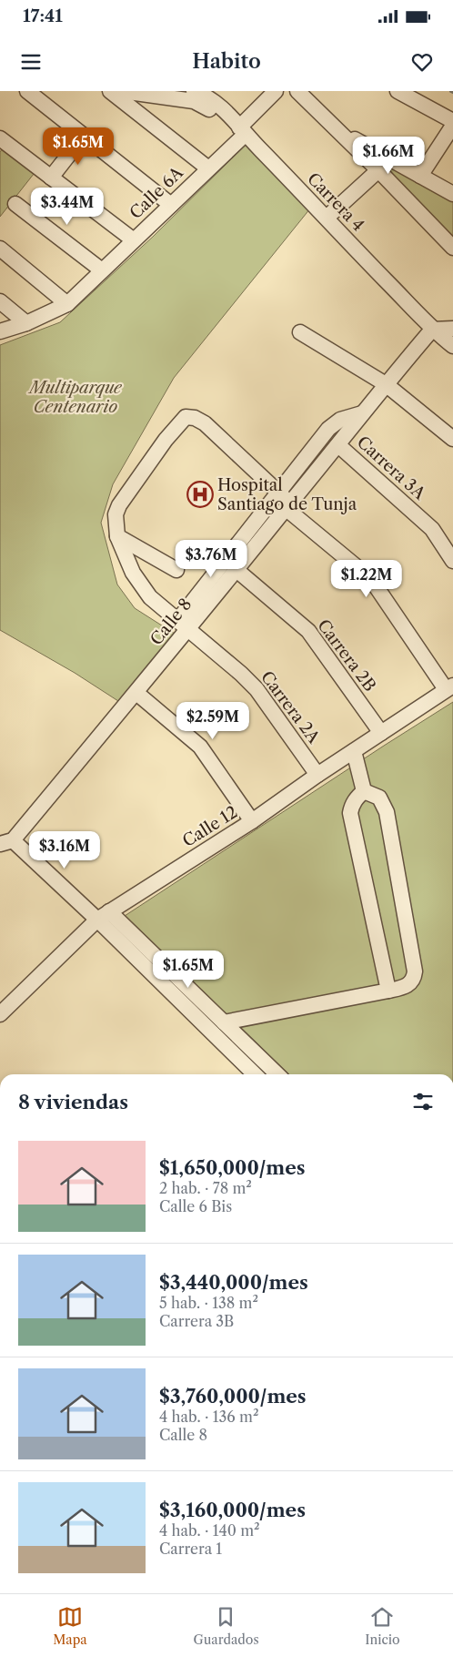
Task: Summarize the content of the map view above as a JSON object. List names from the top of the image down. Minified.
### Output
{"streets":{"street":["Calle 6A","Carrera 4","Carrera 3A","Calle 8","Carrera 2B","Carrera 2A","Calle 12"]},"crossings":[["Calle 6A","Carrera 4"],["Carrera 4","Calle 8"],["Carrera 3A","Calle 8"],["Calle 8","Carrera 2B"],["Calle 8","Carrera 2A"],["Carrera 2B","Calle 12"],["Carrera 2A","Calle 12"]],"parks":["Multiparque Centenario"],"places":{"hospital":["Hospital Santiago de Tunja"]},"page":{"status":"17:41","header":"Habito","price":["$1.65M","$1.66M","$3.44M","$3.76M","$1.22M","$2.59M","$3.16M","$1.65M"],"heading":"8 viviendas","list":[{"name":"$1,650,000/mes","note":"2 hab. · 78 m² · Calle 6 Bis"},{"name":"$3,440,000/mes","note":"5 hab. · 138 m² · Carrera 3B"},{"name":"$3,760,000/mes","note":"4 hab. · 136 m² · Calle 8"},{"name":"$3,160,000/mes","note":"4 hab. · 140 m² · Carrera 1"}],"tabs":["Mapa","Guardados","Inicio"]}}
